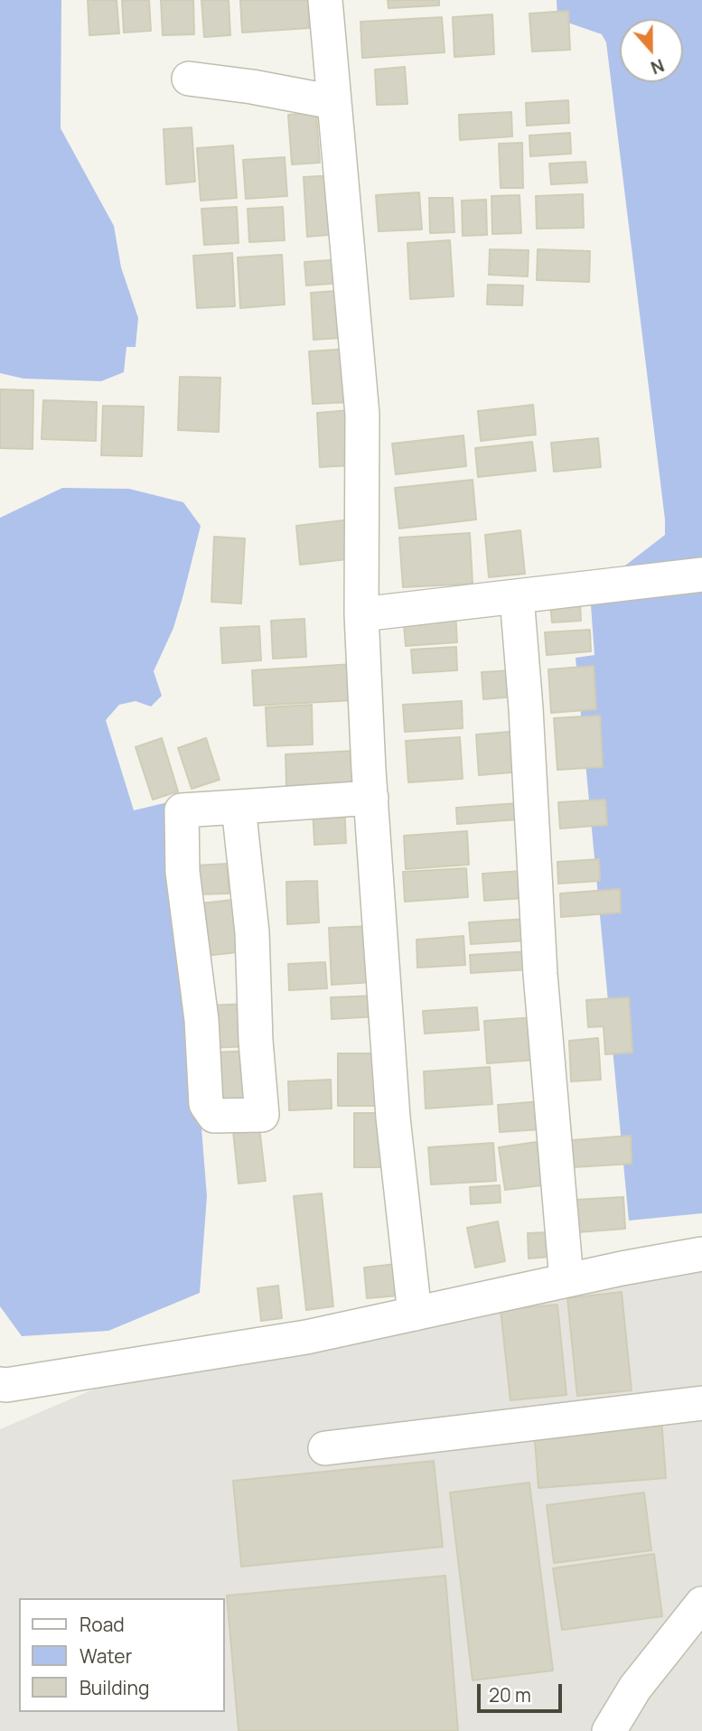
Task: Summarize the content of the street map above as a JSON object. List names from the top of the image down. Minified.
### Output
{"legend":["Road","Water","Building"],"scale_bar":"20 m","north":"bottom"}
